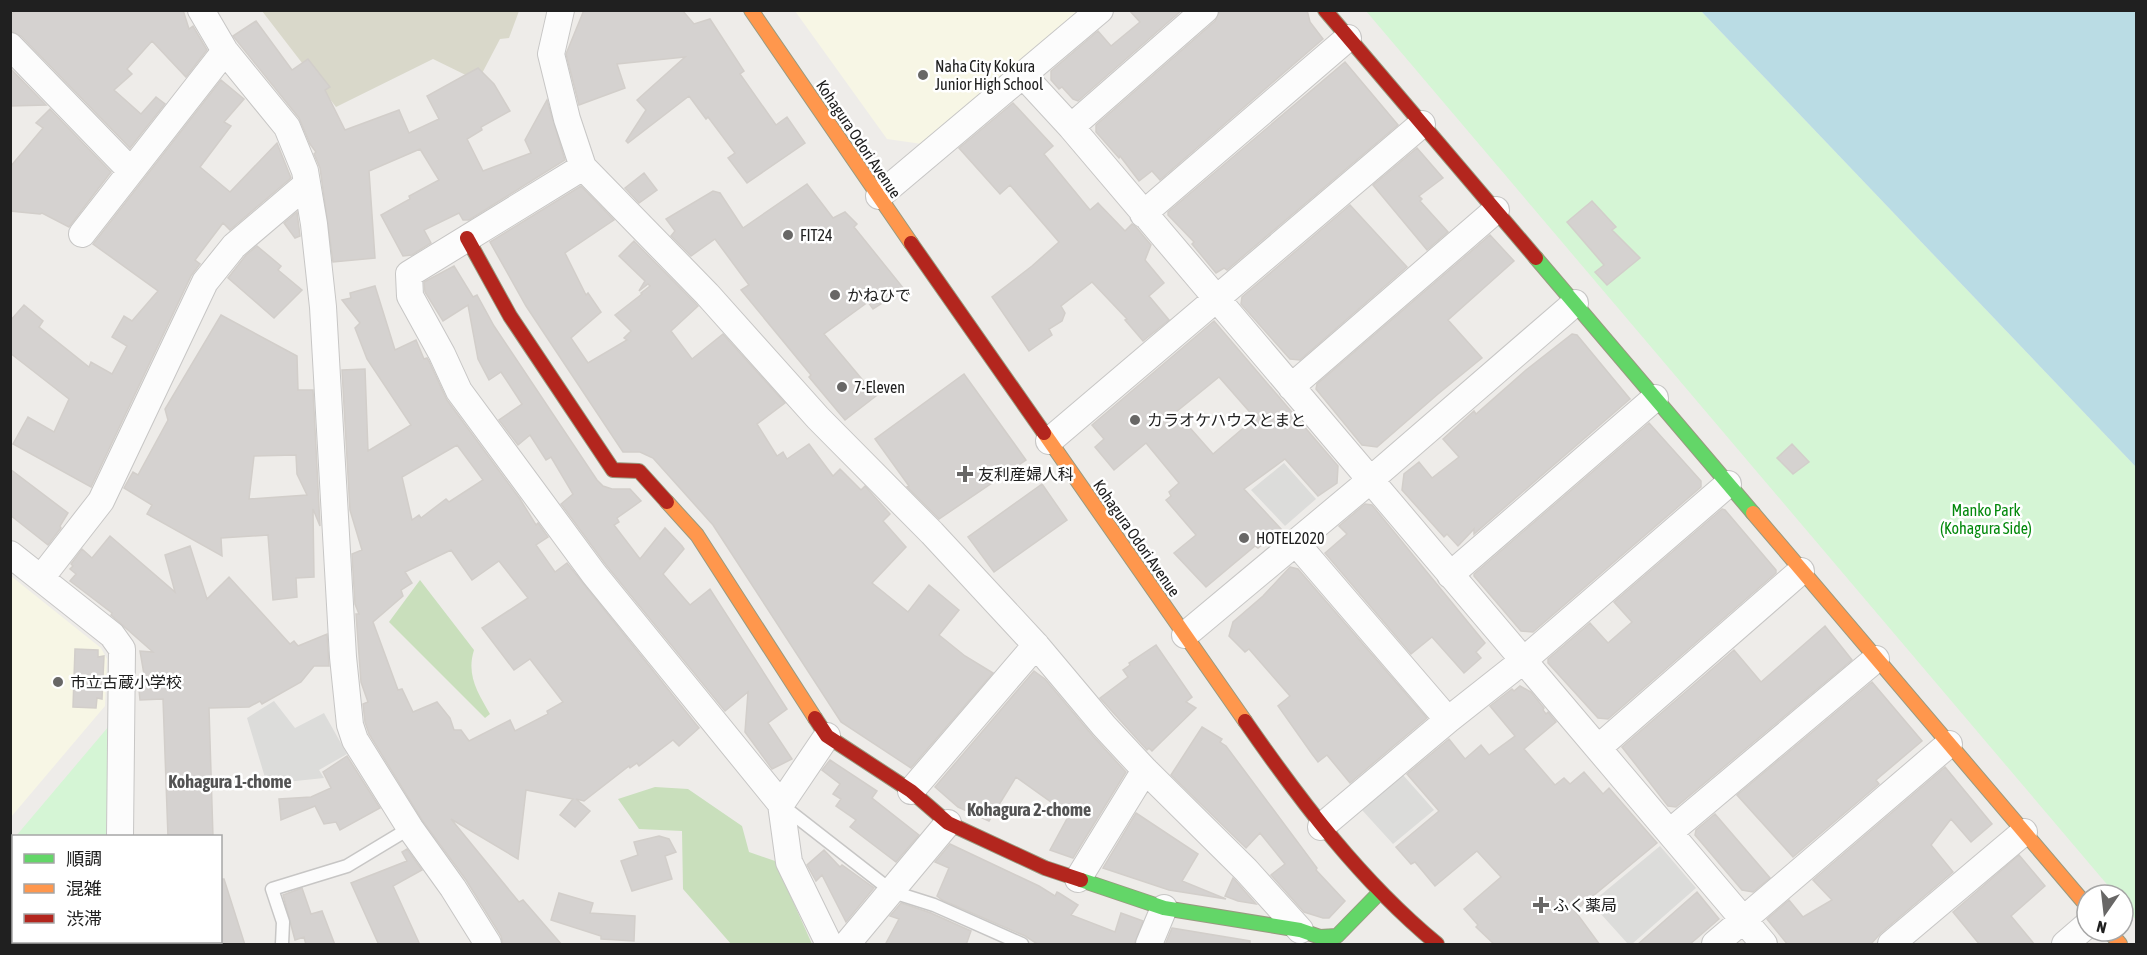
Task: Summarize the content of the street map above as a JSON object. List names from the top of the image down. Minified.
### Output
{"streets":{"main road":["Kohagura Odori Avenue"]},"districts":["Kohagura 1-chome","Kohagura 2-chome"],"parks":["Manko Park (Kohagura Side)"],"places":{"other":["Naha City Kokura Junior High School","FIT24","かねひで","7-Eleven","カラオケハウスとまと","HOTEL2020","市立古蔵小学校"],"health":["友利産婦人科","ふく薬局"]},"legend":["順調","混雑","渋滞"],"north":"bottom"}
